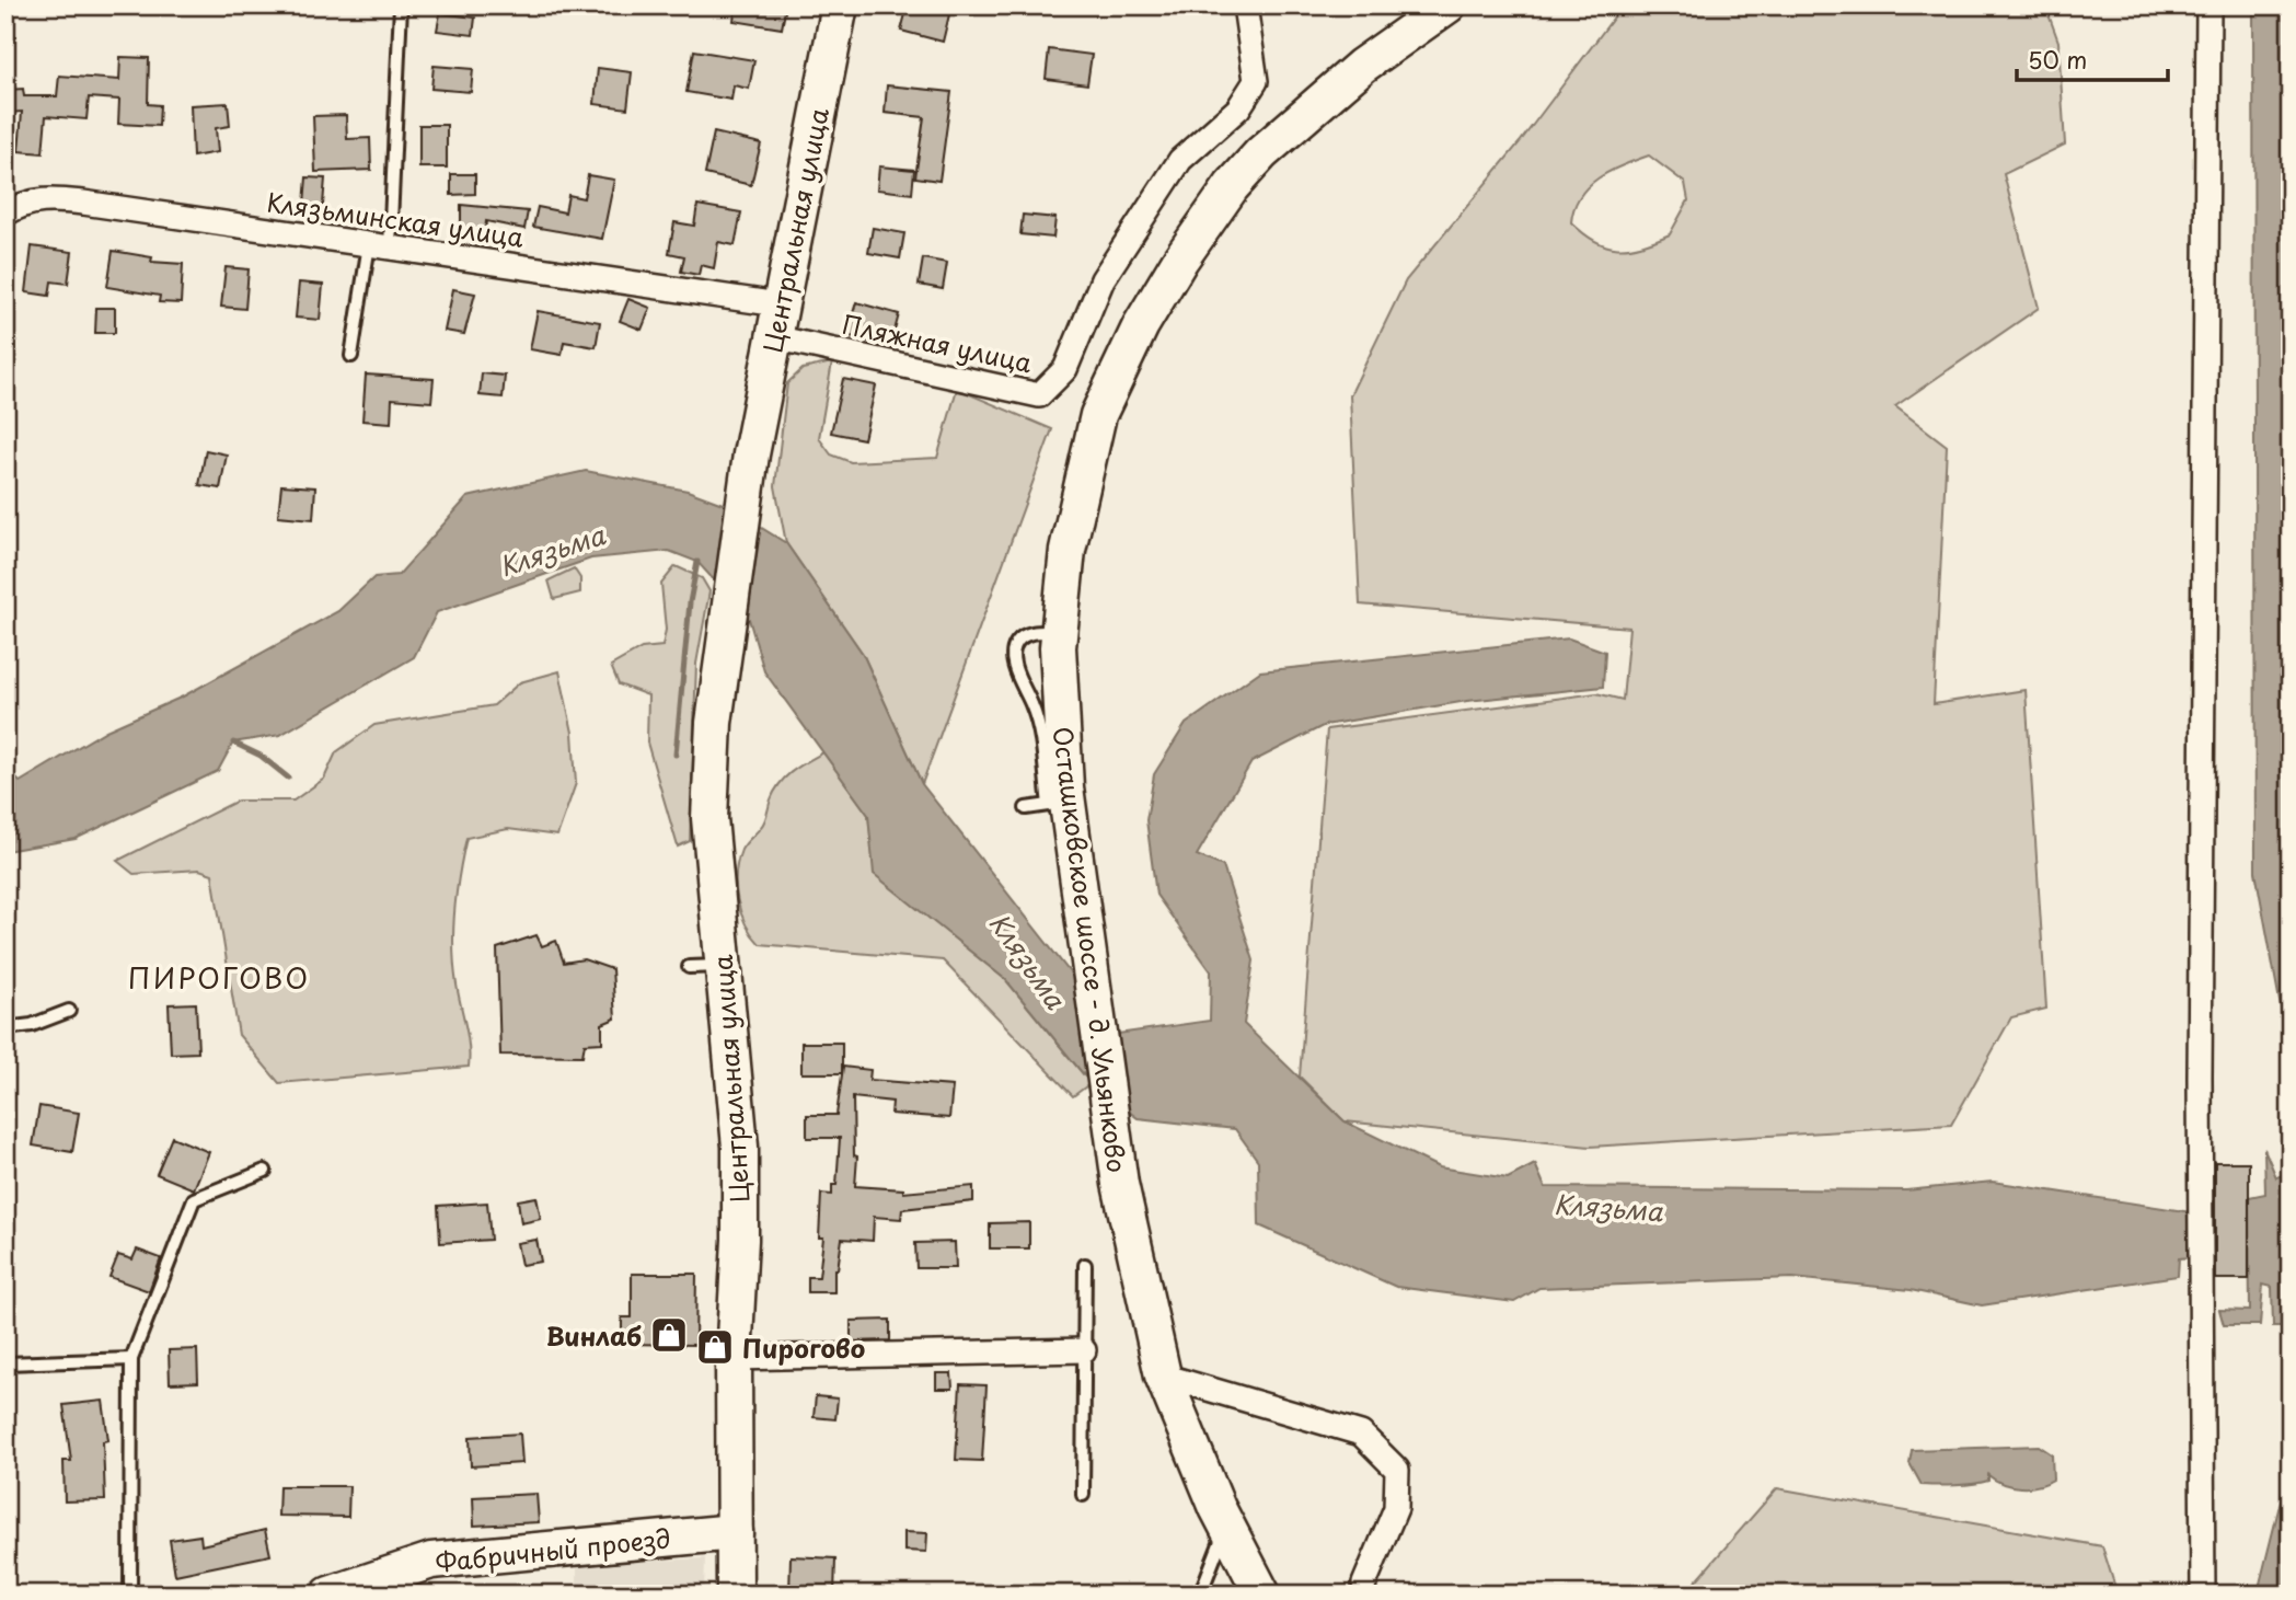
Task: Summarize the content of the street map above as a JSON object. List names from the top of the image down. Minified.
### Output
{"streets":{"street":["Клязьминская улица","Центральная улица","Пляжная улица","Осташковское шоссе - д. Ульянково","Фабричный проезд"]},"crossings":[["Клязьминская улица","Центральная улица"],["Клязьминская улица","Пляжная улица"],["Центральная улица","Пляжная улица"],["Центральная улица","Фабричный проезд"]],"districts":["ПИРОГОВО"],"water":["Клязьма"],"places":{"shop":["Винлаб","Пирогово"]},"scale_bar":"50 m"}
